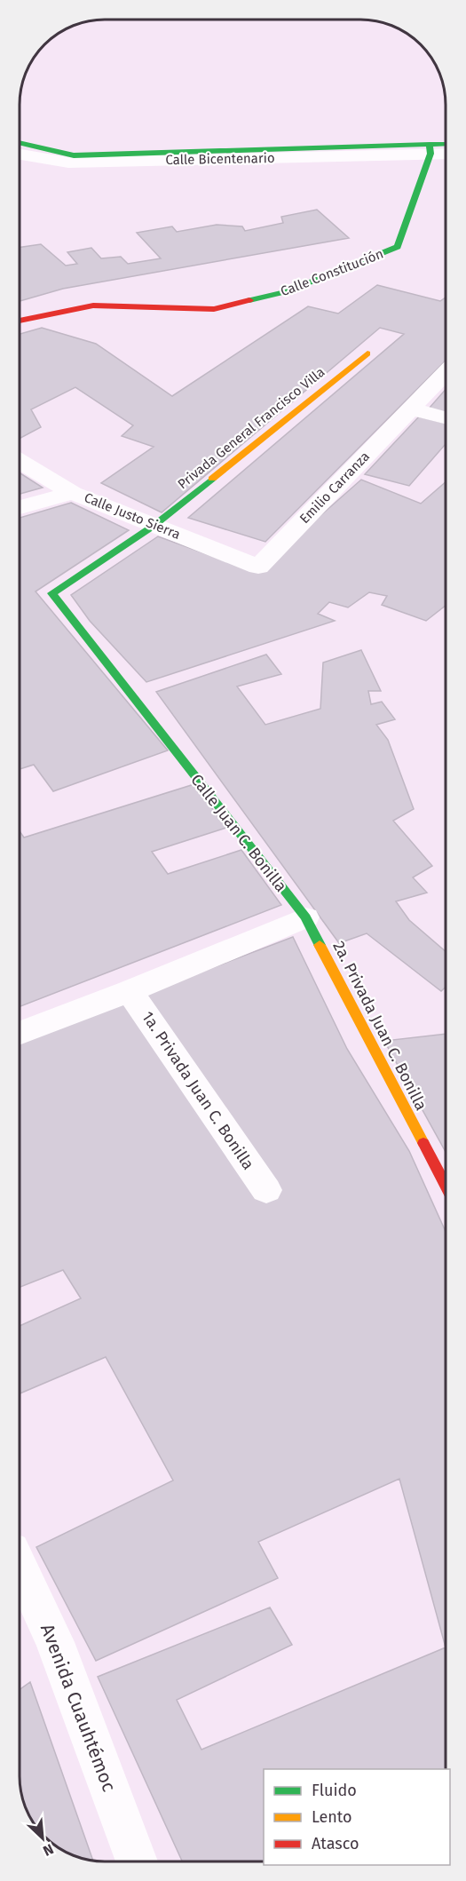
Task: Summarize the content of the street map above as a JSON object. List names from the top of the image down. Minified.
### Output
{"streets":{"street":["Calle Bicentenario","Calle Constitución","Privada General Francisco Villa","Emilio Carranza","Calle Justo Sierra","Calle Juan C. Bonilla","2a. Privada Juan C. Bonilla","1a. Privada Juan C. Bonilla","Avenida Cuauhtémoc"]},"crossings":[["Calle Bicentenario","Calle Constitución"],["Privada General Francisco Villa","Calle Justo Sierra"],["Privada General Francisco Villa","Calle Juan C. Bonilla"],["Emilio Carranza","Calle Justo Sierra"],["Calle Justo Sierra","Calle Juan C. Bonilla"],["Calle Juan C. Bonilla","2a. Privada Juan C. Bonilla"]],"legend":["Fluido","Lento","Atasco"],"north":"bottom right"}
